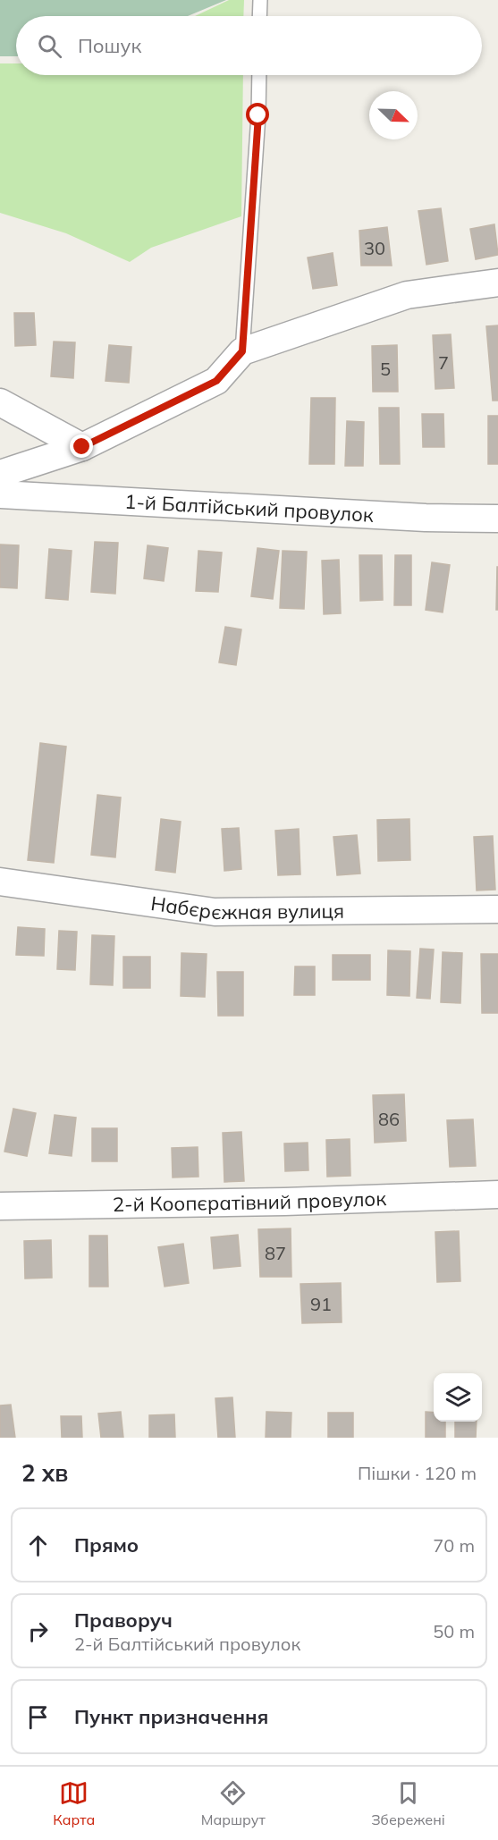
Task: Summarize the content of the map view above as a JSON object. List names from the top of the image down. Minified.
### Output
{"streets":{"street":["1-й Балтійський провулок","Набєрєжная вулиця","2-й Коопєратівний провулок"]},"house_numbers":["30","7","5","86","87","91"],"north":"bottom right","page":{"search":"Пошук","heading":["2 хв","Пішки · 120 m"],"list":[["Прямо","70 m"],["Праворуч","2-й Балтійський провулок","50 m"],"Пункт призначення"],"nav":["Карта","Маршрут","Збережені"]}}
